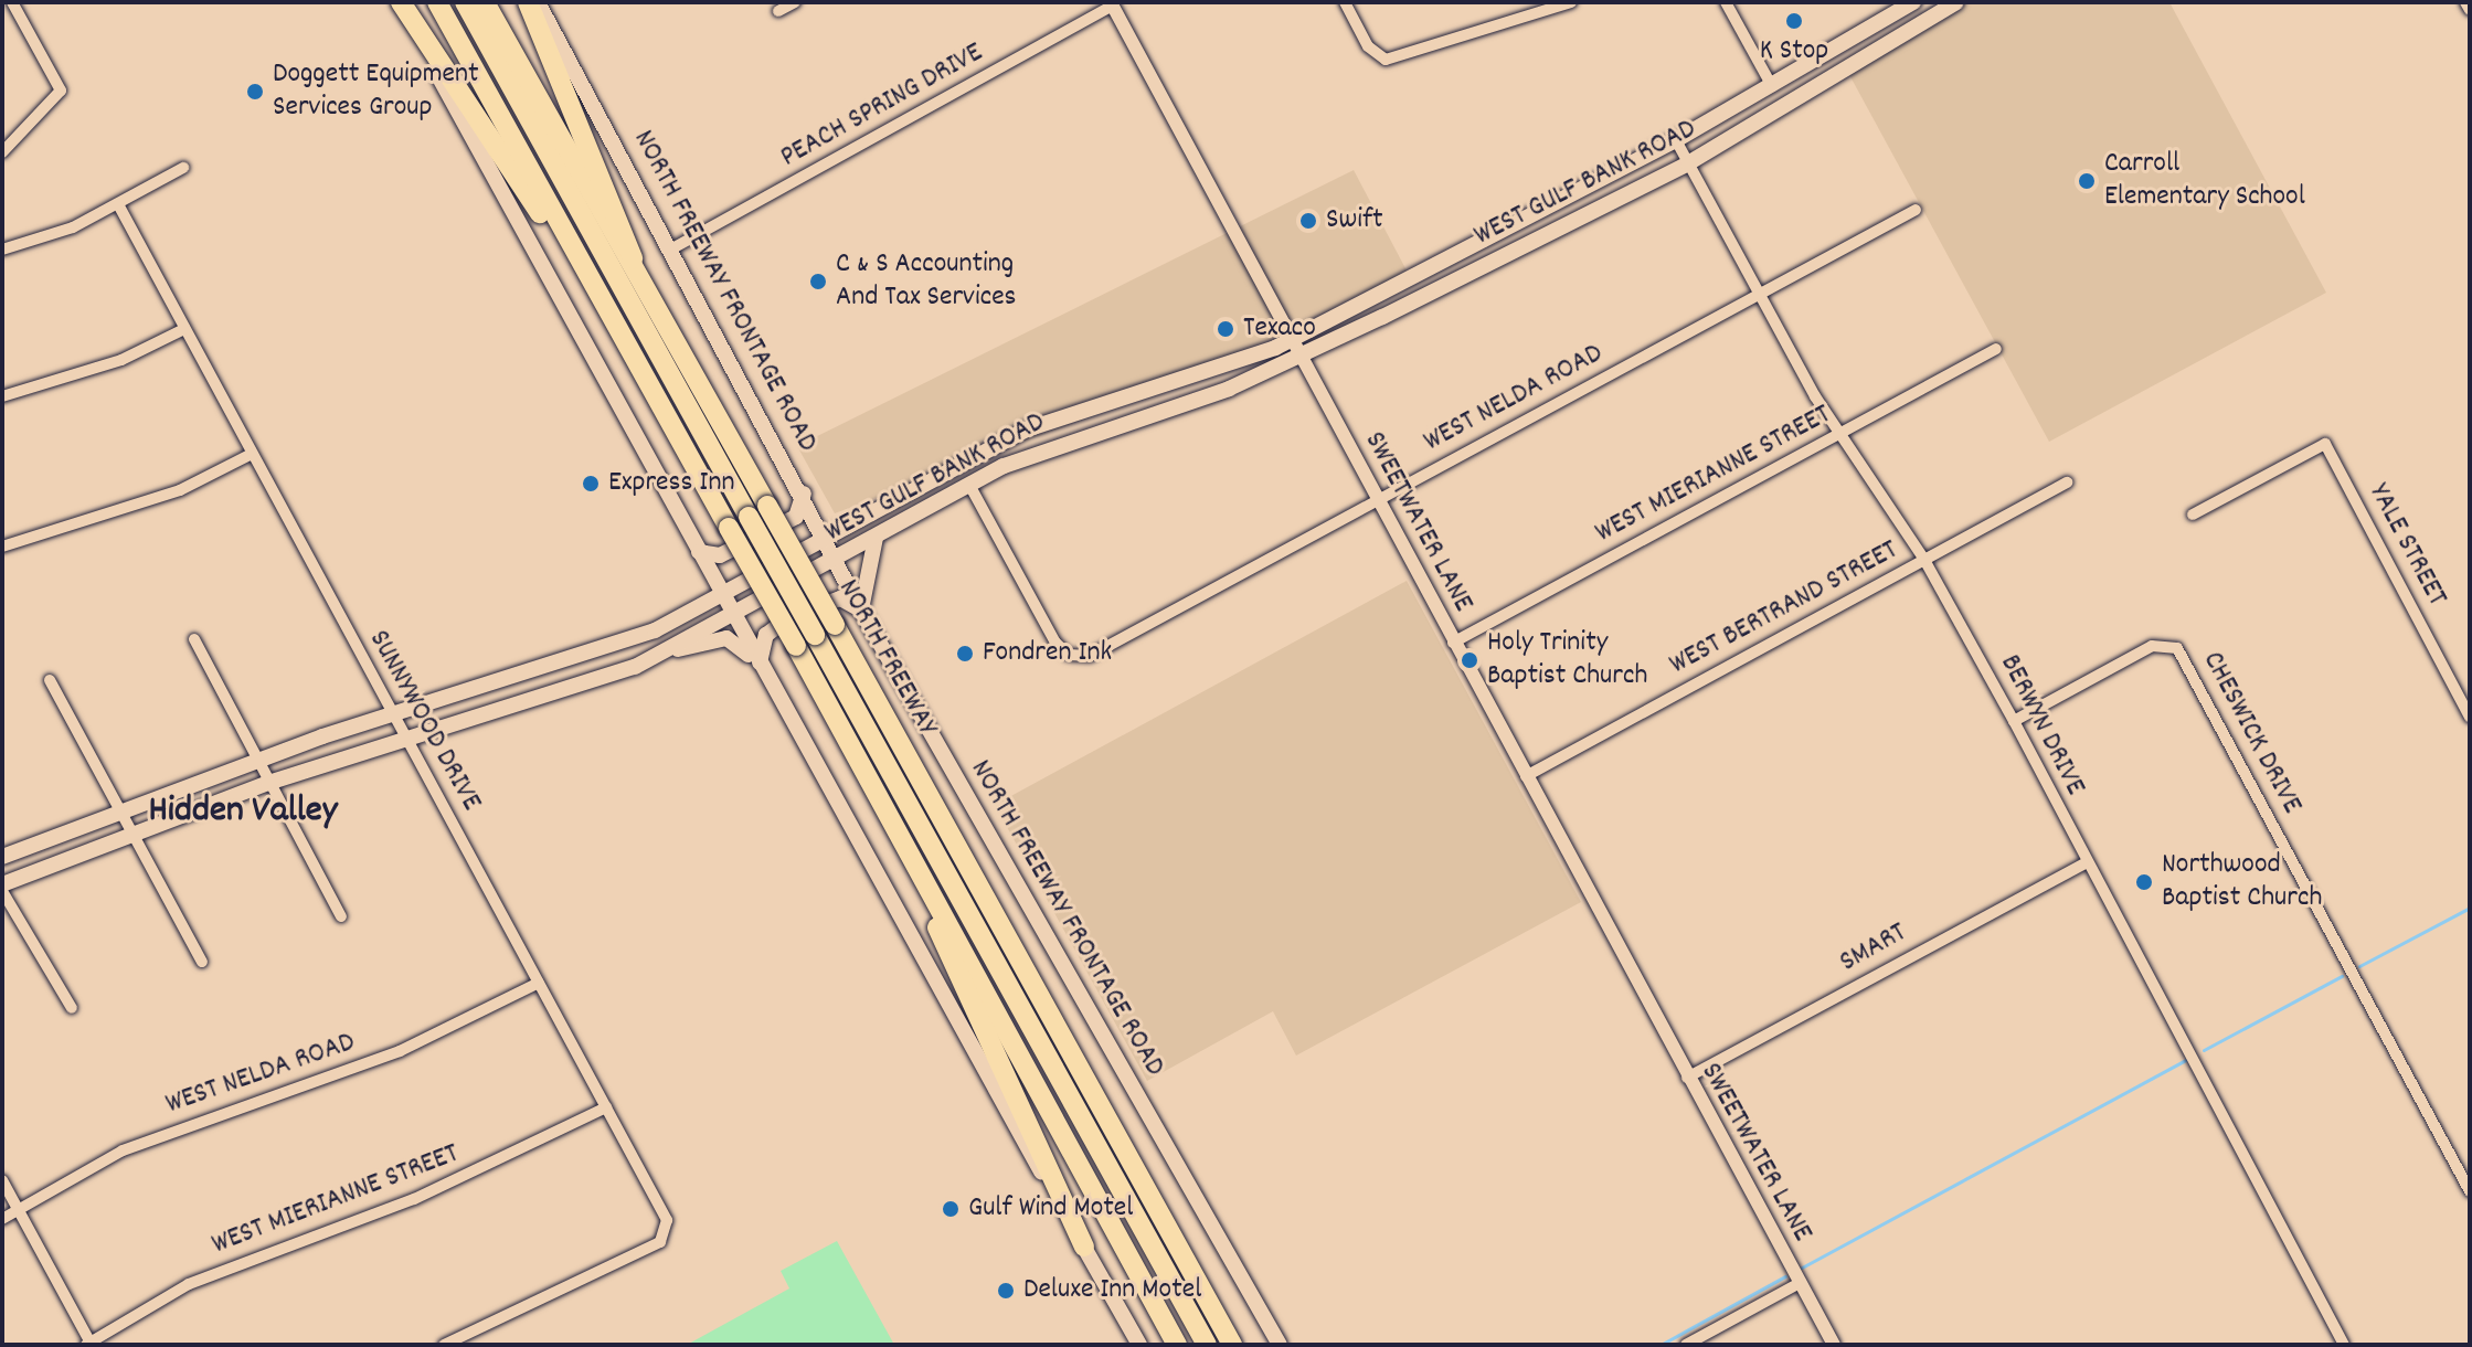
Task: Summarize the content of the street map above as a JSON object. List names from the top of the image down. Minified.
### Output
{"streets":{"highway":["NORTH FREEWAY"],"main road":["WEST GULF BANK ROAD","NORTH FREEWAY FRONTAGE ROAD"],"street":["PEACH SPRING DRIVE","WEST NELDA ROAD","WEST MIERIANNE STREET","SWEETWATER LANE","YALE STREET","WEST BERTRAND STREET","SUNNYWOOD DRIVE","BERWYN DRIVE","CHESWICK DRIVE","SMART"]},"crossings":[["PEACH SPRING DRIVE","NORTH FREEWAY FRONTAGE ROAD"],["PEACH SPRING DRIVE","SWEETWATER LANE"],["WEST GULF BANK ROAD","NORTH FREEWAY FRONTAGE ROAD"],["WEST GULF BANK ROAD","WEST NELDA ROAD"],["WEST GULF BANK ROAD","SWEETWATER LANE"],["WEST GULF BANK ROAD","SUNNYWOOD DRIVE"],["WEST GULF BANK ROAD","BERWYN DRIVE"],["WEST NELDA ROAD","SWEETWATER LANE"],["WEST NELDA ROAD","SUNNYWOOD DRIVE"],["WEST NELDA ROAD","BERWYN DRIVE"],["WEST MIERIANNE STREET","SWEETWATER LANE"],["WEST MIERIANNE STREET","SUNNYWOOD DRIVE"],["WEST MIERIANNE STREET","BERWYN DRIVE"],["SWEETWATER LANE","WEST BERTRAND STREET"],["SWEETWATER LANE","SMART"],["WEST BERTRAND STREET","BERWYN DRIVE"],["BERWYN DRIVE","CHESWICK DRIVE"],["BERWYN DRIVE","SMART"]],"districts":["Hidden Valley"],"places":["K Stop","Doggett Equipment Services Group","Carroll Elementary School","Swift","C & S Accounting And Tax Services","Texaco","Express Inn","Fondren Ink","Holy Trinity Baptist Church","Northwood Baptist Church","Gulf Wind Motel","Deluxe Inn Motel"]}
